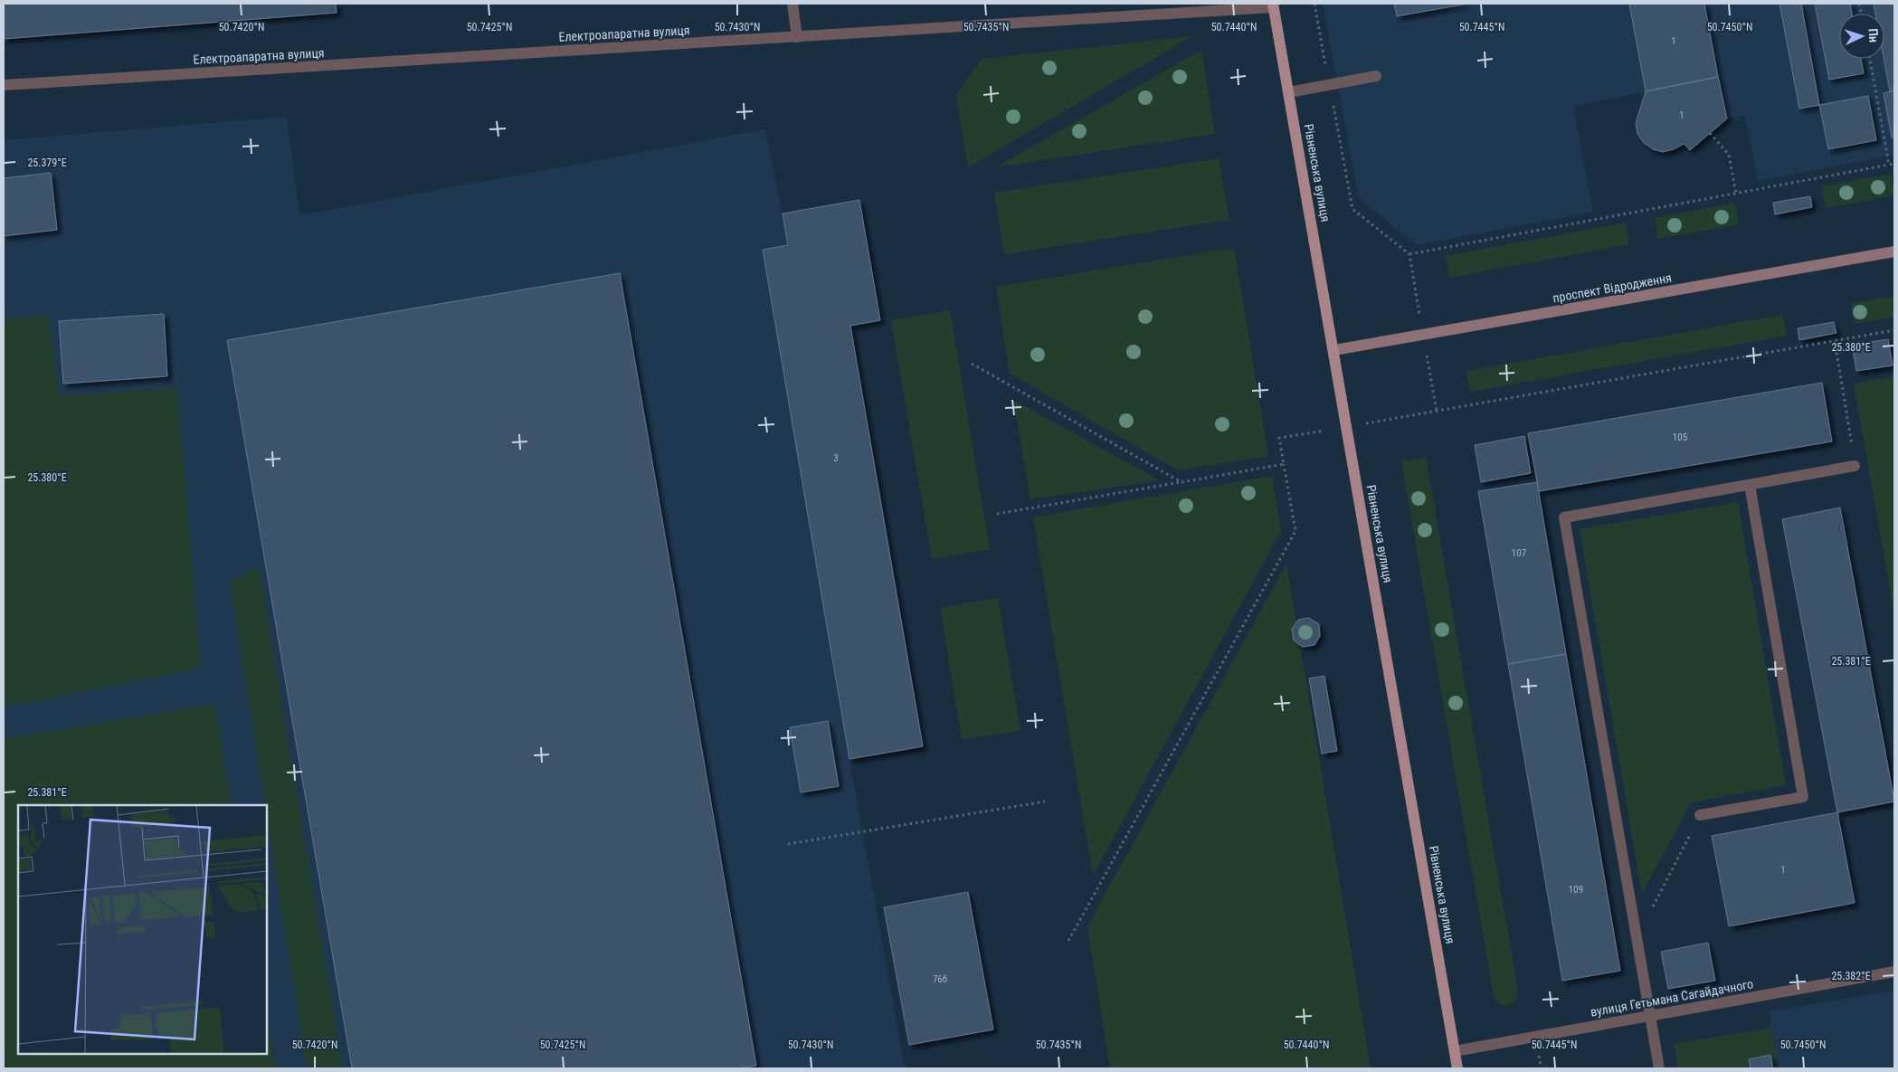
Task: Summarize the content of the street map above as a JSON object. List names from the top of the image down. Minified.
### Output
{"streets":{"main road":["Рівненська вулиця","проспект Відродження"],"street":["Електроапаратна вулиця","вулиця Гетьмана Сагайдачного"]},"crossings":[["Електроапаратна вулиця","Рівненська вулиця"],["Рівненська вулиця","проспект Відродження"],["Рівненська вулиця","вулиця Гетьмана Сагайдачного"]],"house_numbers":["1","1","105","3","107","1","109","76б"],"north":"right","coordinates":["50.7420°N","50.7425°N","50.7430°N","50.7435°N","50.7440°N","50.7445°N","50.7450°N","25.379°E","25.380°E","25.381°E","25.382°E"]}
